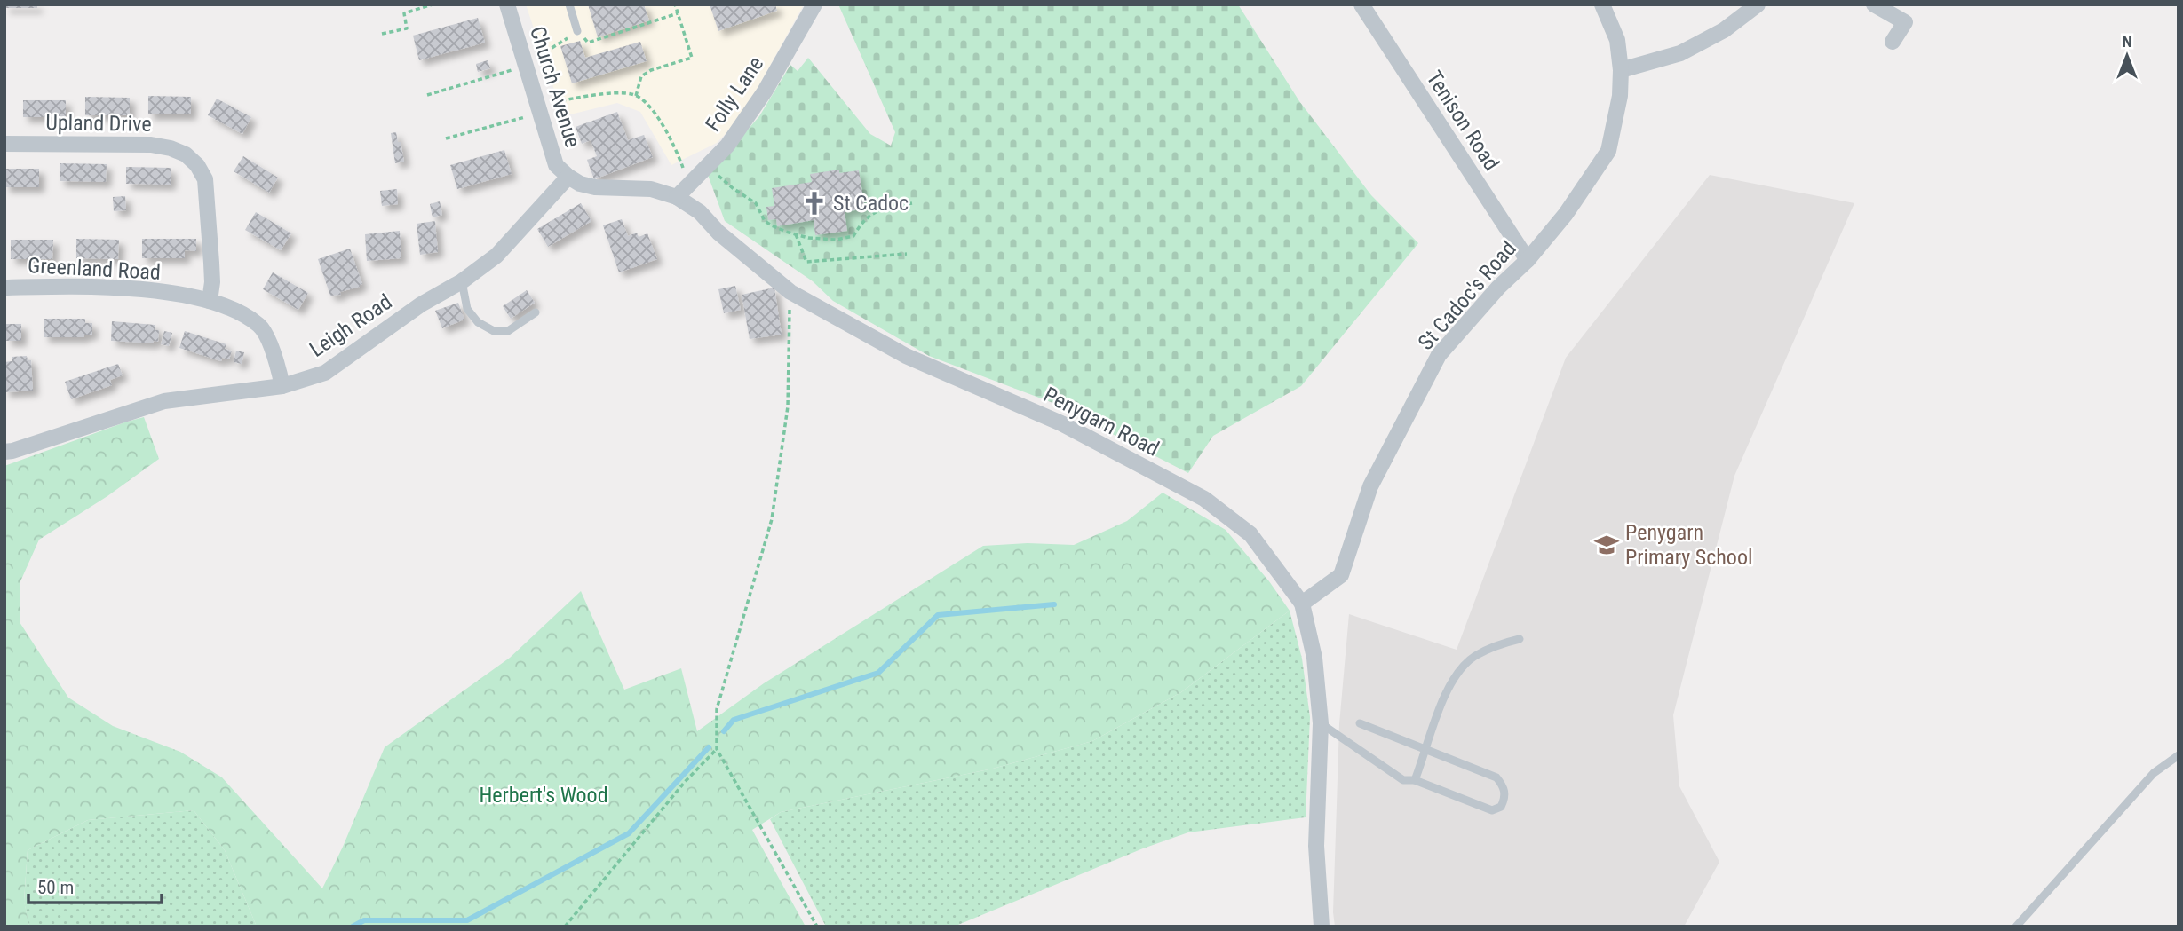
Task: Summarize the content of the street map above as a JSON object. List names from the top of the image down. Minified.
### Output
{"streets":{"street":["Church Avenue","Folly Lane","Tenison Road","Upland Drive","Greenland Road","St Cadoc's Road","Leigh Road","Penygarn Road"]},"crossings":[["Church Avenue","Leigh Road"],["Church Avenue","Penygarn Road"],["Folly Lane","Penygarn Road"],["Tenison Road","St Cadoc's Road"],["Upland Drive","Greenland Road"],["Greenland Road","Leigh Road"],["St Cadoc's Road","Penygarn Road"],["Leigh Road","Penygarn Road"]],"parks":["Herbert's Wood"],"places":{"church":["St Cadoc"],"school or university":["Penygarn Primary School"]},"scale_bar":"50 m","north":"top"}
